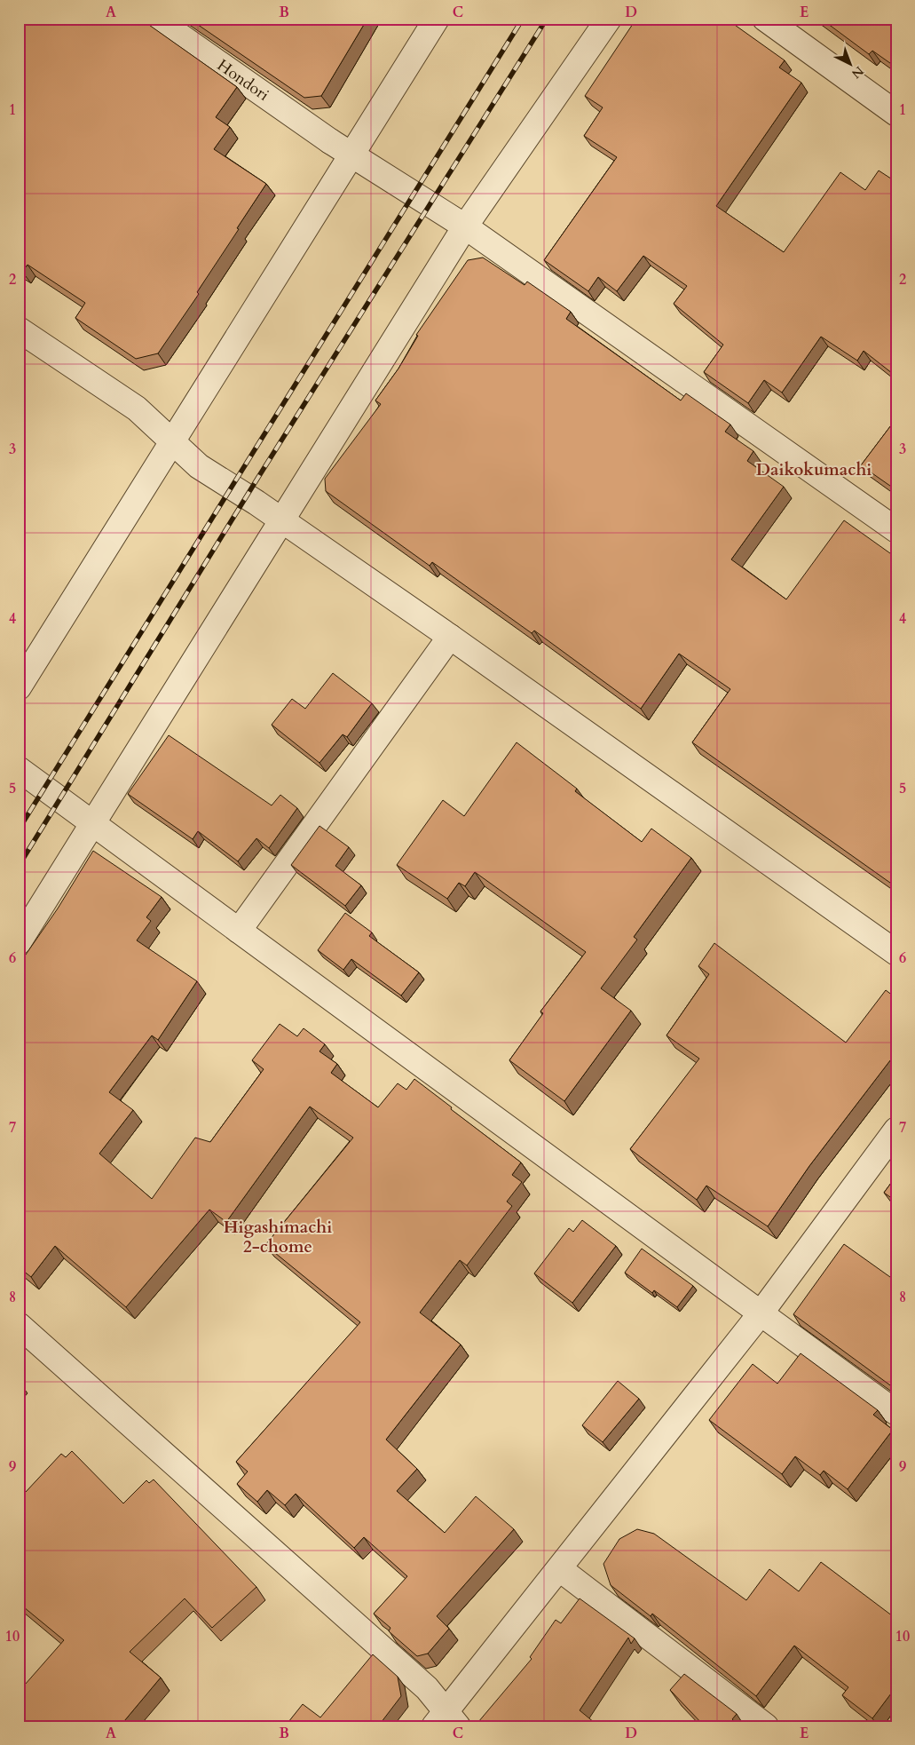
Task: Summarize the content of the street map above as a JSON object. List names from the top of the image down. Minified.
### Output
{"streets":{"street":["Hondori"]},"districts":["Daikokumachi","Higashimachi 2-chome"],"north":"bottom right","grid":{"columns":["A","B","C","D","E"],"rows":["1","2","3","4","5","6","7","8","9","10"]}}
